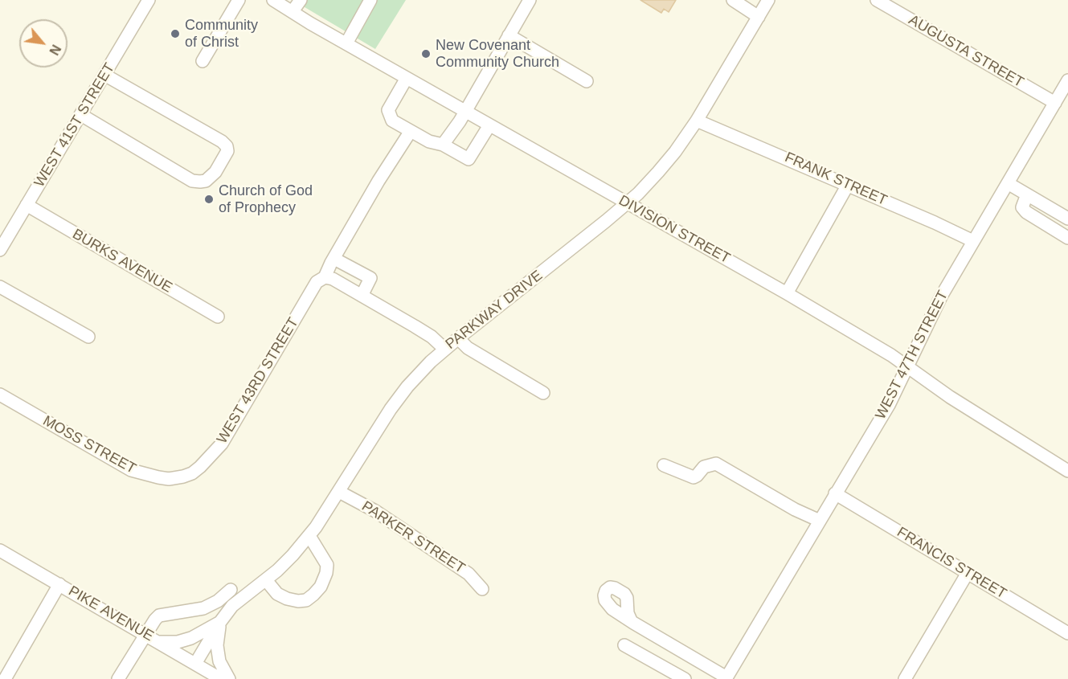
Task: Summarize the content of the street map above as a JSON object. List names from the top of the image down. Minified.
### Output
{"streets":{"street":["AUGUSTA STREET","WEST 41ST STREET","FRANK STREET","DIVISION STREET","BURKS AVENUE","PARKWAY DRIVE","WEST 47TH STREET","WEST 43RD STREET","MOSS STREET","PARKER STREET","FRANCIS STREET","PIKE AVENUE"]},"crossings":[["AUGUSTA STREET","WEST 47TH STREET"],["WEST 41ST STREET","BURKS AVENUE"],["FRANK STREET","PARKWAY DRIVE"],["FRANK STREET","WEST 47TH STREET"],["DIVISION STREET","PARKWAY DRIVE"],["DIVISION STREET","WEST 47TH STREET"],["PARKWAY DRIVE","PARKER STREET"],["PARKWAY DRIVE","PIKE AVENUE"],["WEST 47TH STREET","FRANCIS STREET"],["WEST 43RD STREET","MOSS STREET"]],"places":["Community of Christ","New Covenant Community Church","Church of God of Prophecy"],"north":"bottom right"}
